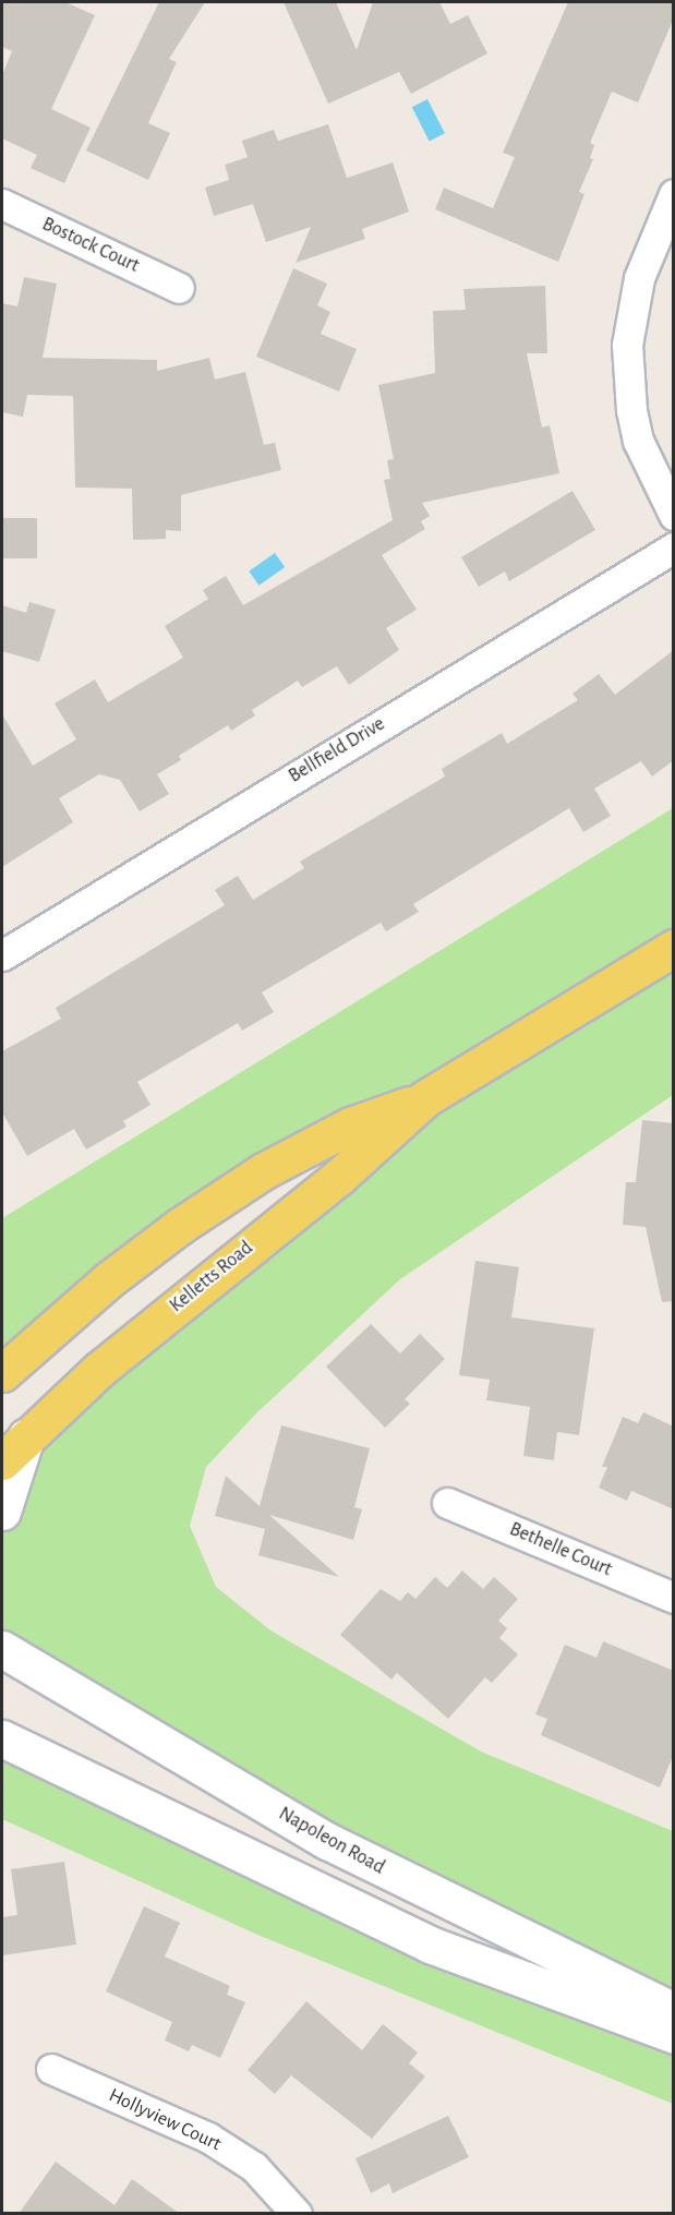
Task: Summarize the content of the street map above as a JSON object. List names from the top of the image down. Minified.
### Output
{"streets":{"main road":["Kelletts Road","Napoleon Road"],"street":["Bostock Court","Bellfield Drive","Bethelle Court","Hollyview Court"]}}
